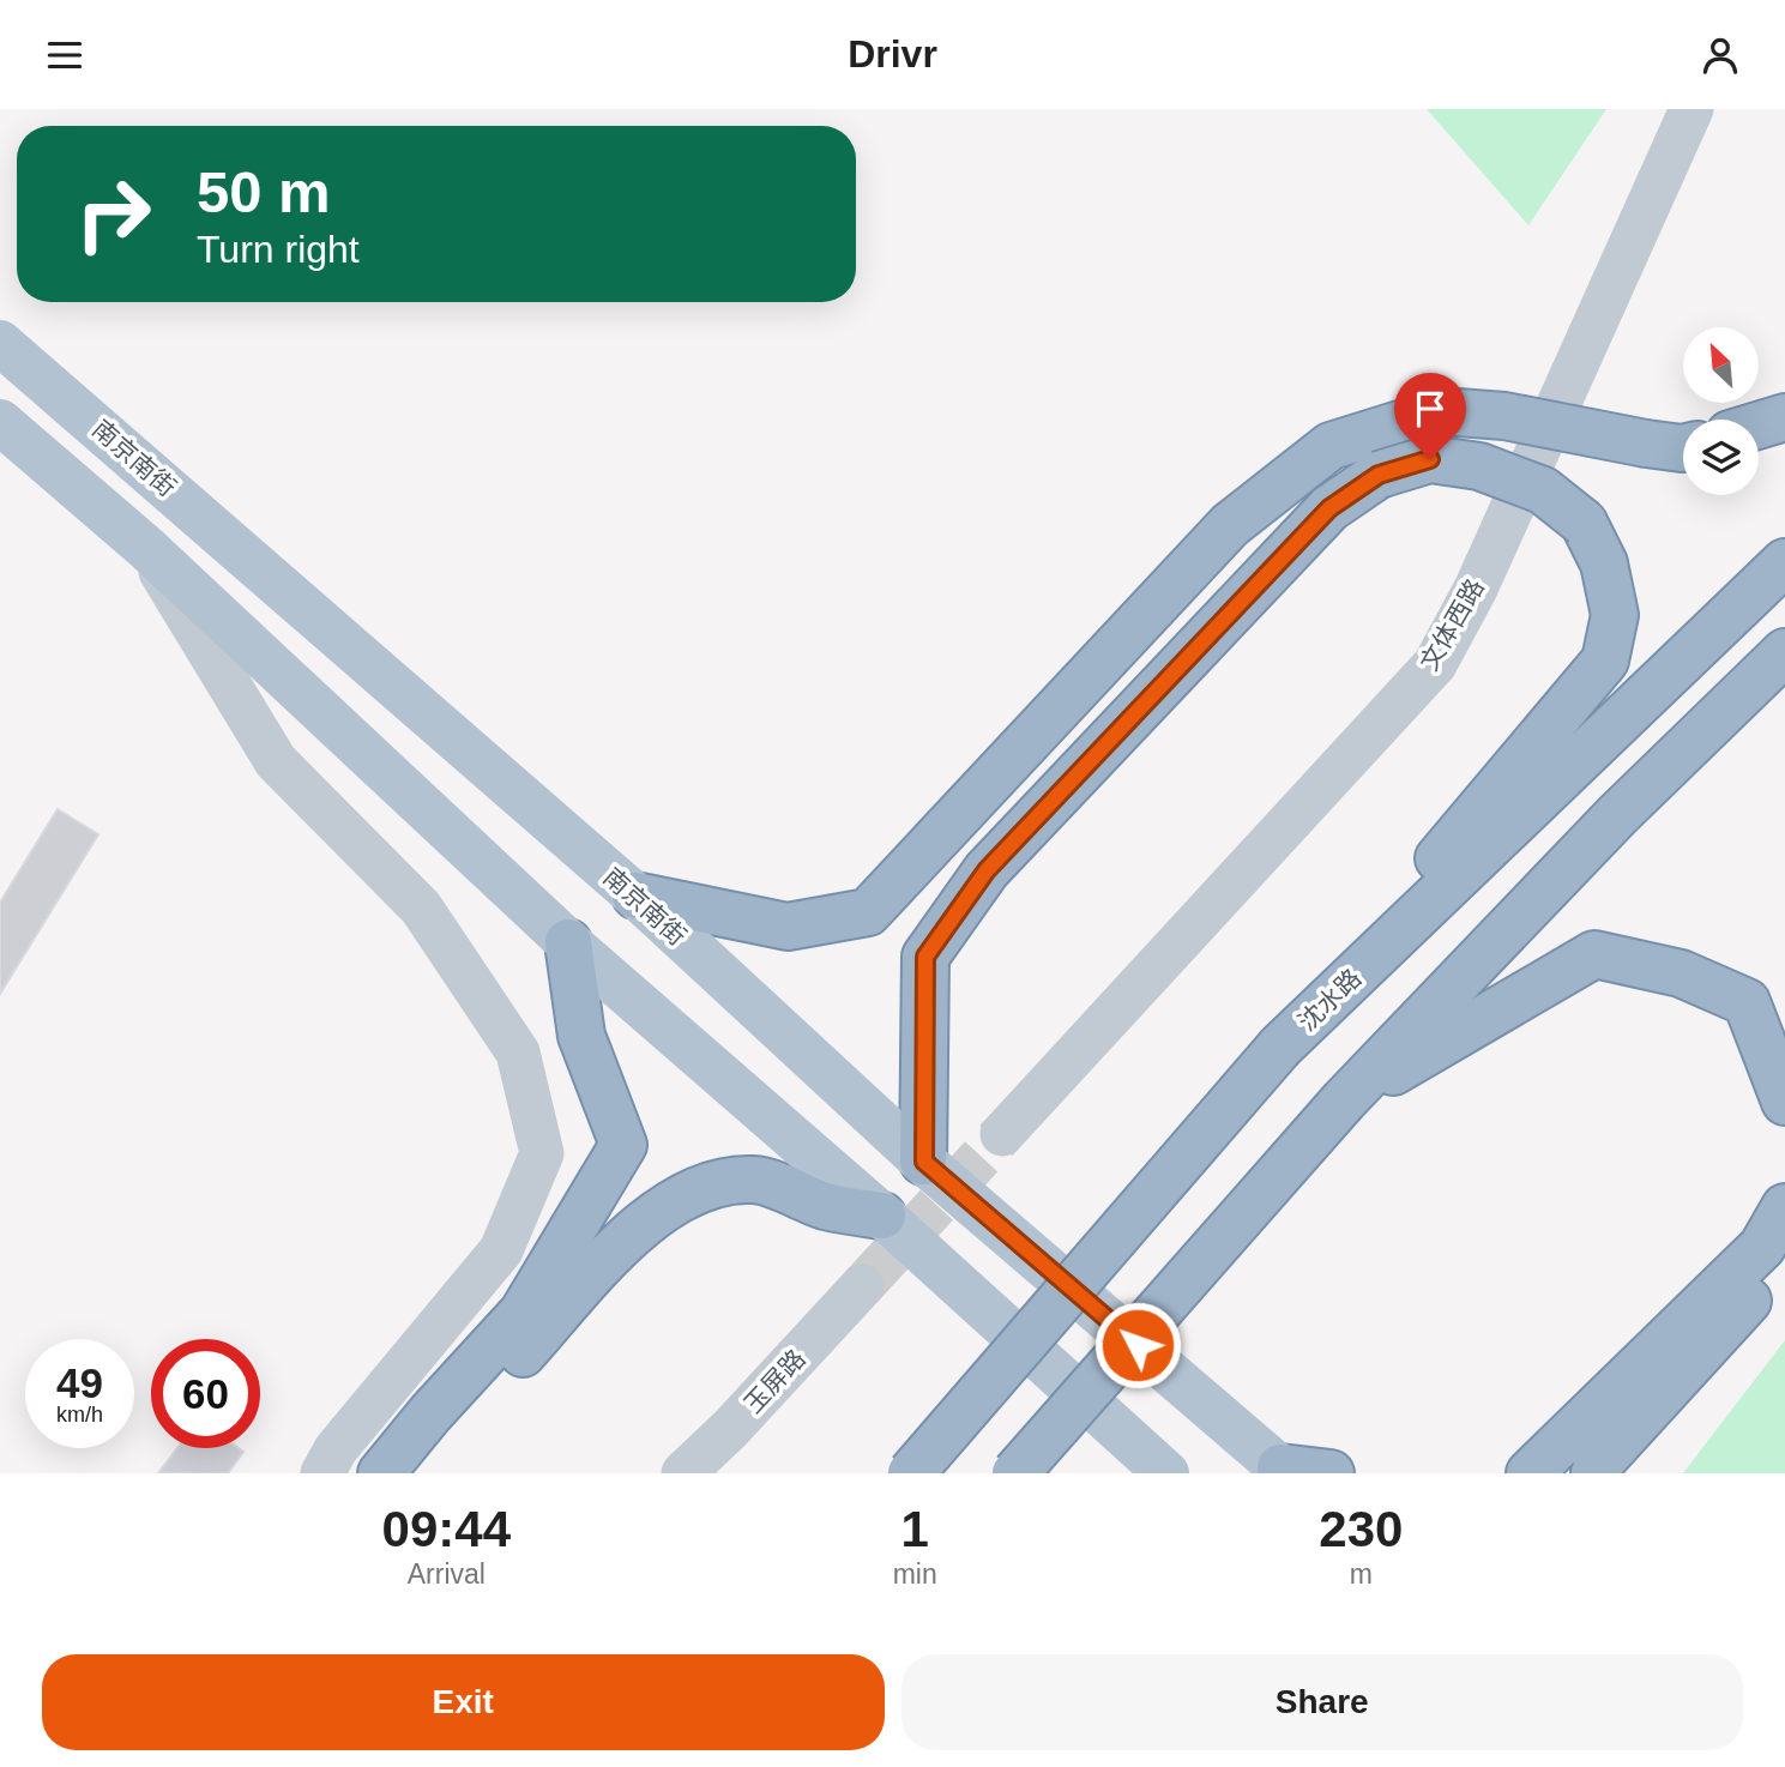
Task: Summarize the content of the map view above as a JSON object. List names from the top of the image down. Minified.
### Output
{"streets":{"highway":["沈水路"],"main road":["南京南街"],"street":["文体西路","玉屏路"]},"north":"top left","page":{"header":"Drivr","turn":["50 m","Turn right"],"speed":"49 km/h","limit":"60","eta":["09:44","Arrival","1","min","230","m"],"buttons":["Exit","Share"]}}
